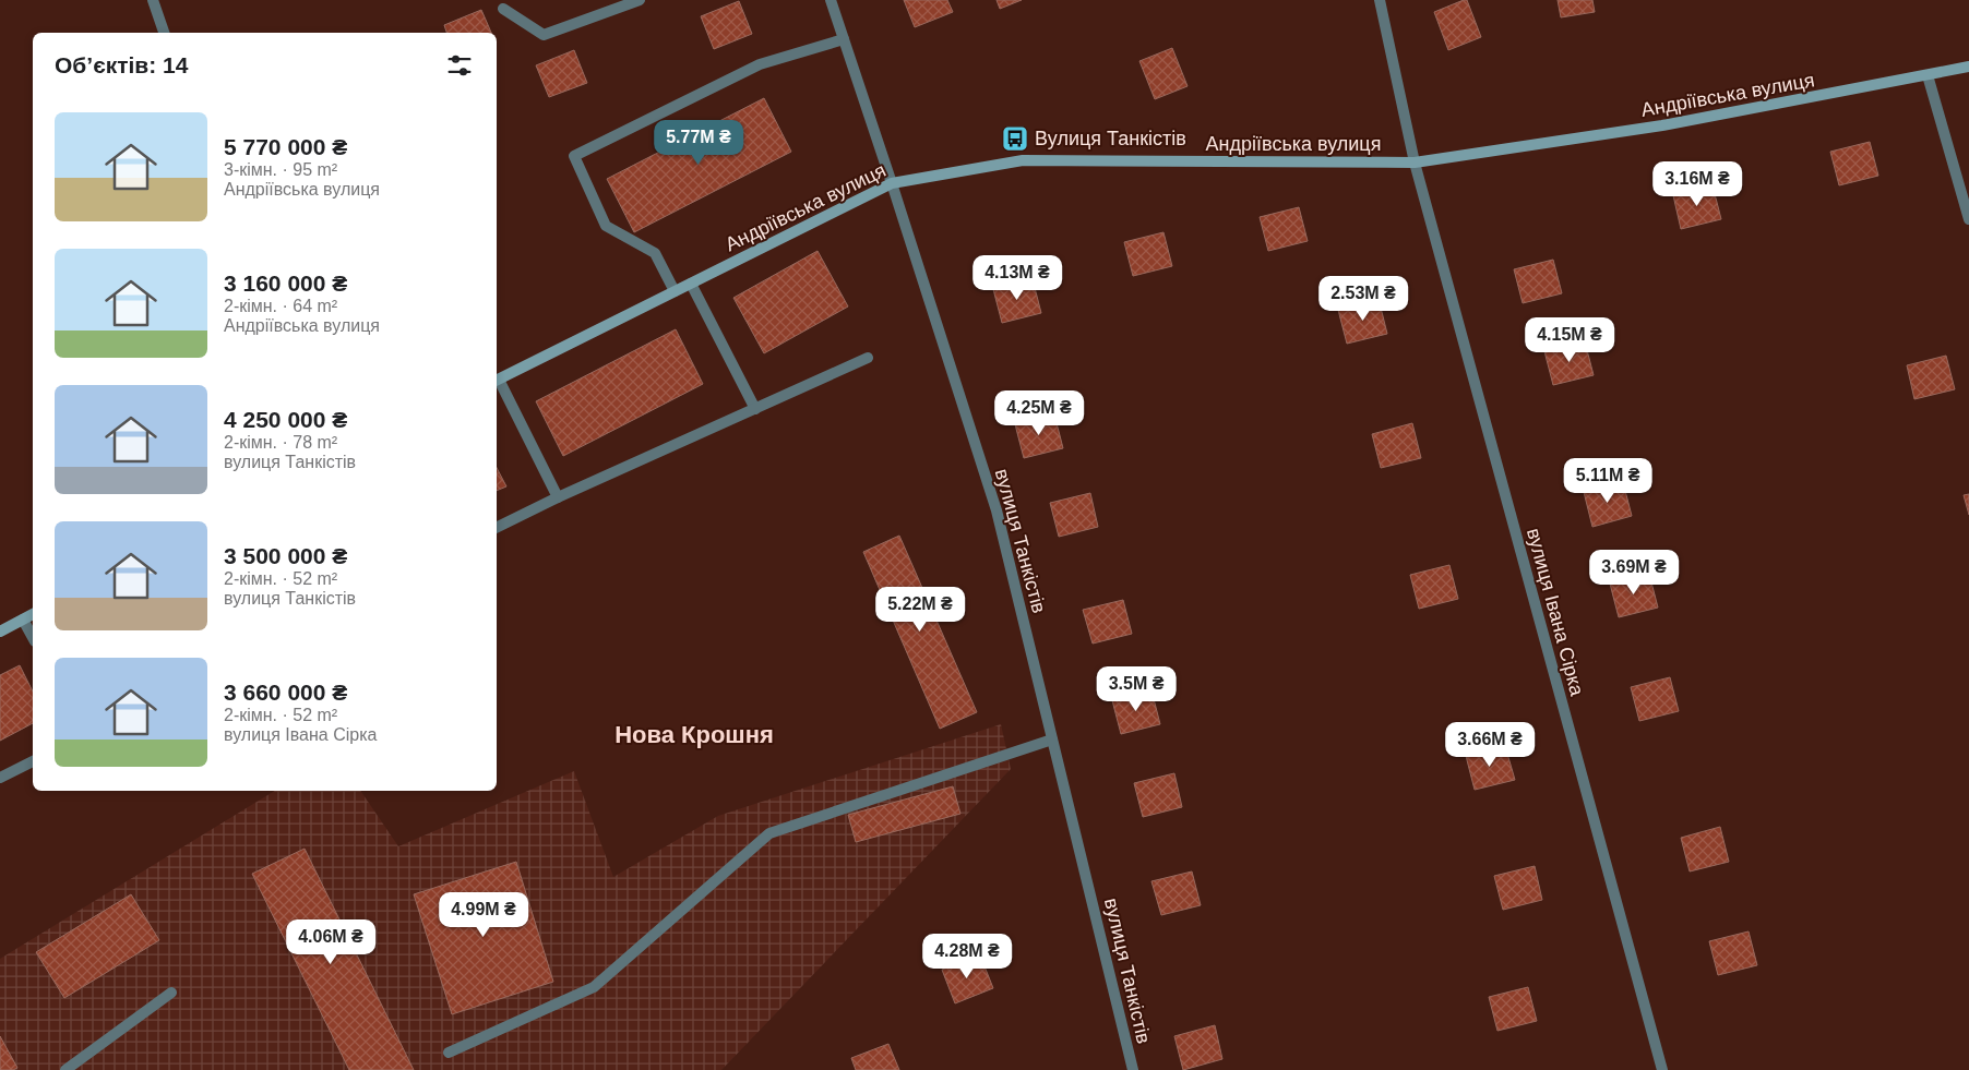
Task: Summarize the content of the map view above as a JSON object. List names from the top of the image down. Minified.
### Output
{"streets":{"street":["Андріївська вулиця","вулиця Танкістів","вулиця Івана Сірка"]},"crossings":[["Андріївська вулиця","вулиця Танкістів"],["Андріївська вулиця","вулиця Івана Сірка"]],"districts":["Нова Крошня"],"places":{"bus stop":["Вулиця Танкістів"]},"page":{"heading":"Об’єктів: 14","list":[{"name":"5 770 000 ₴","note":"3-кімн. · 95 m² · Андріївська вулиця"},{"name":"3 160 000 ₴","note":"2-кімн. · 64 m² · Андріївська вулиця"},{"name":"4 250 000 ₴","note":"2-кімн. · 78 m² · вулиця Танкістів"},{"name":"3 500 000 ₴","note":"2-кімн. · 52 m² · вулиця Танкістів"},{"name":"3 660 000 ₴","note":"2-кімн. · 52 m² · вулиця Івана Сірка"}],"price":["5.77M ₴","3.16M ₴","4.13M ₴","2.53M ₴","4.15M ₴","4.25M ₴","5.11M ₴","3.69M ₴","5.22M ₴","3.5M ₴","3.66M ₴","4.99M ₴","4.06M ₴","4.28M ₴"]}}
